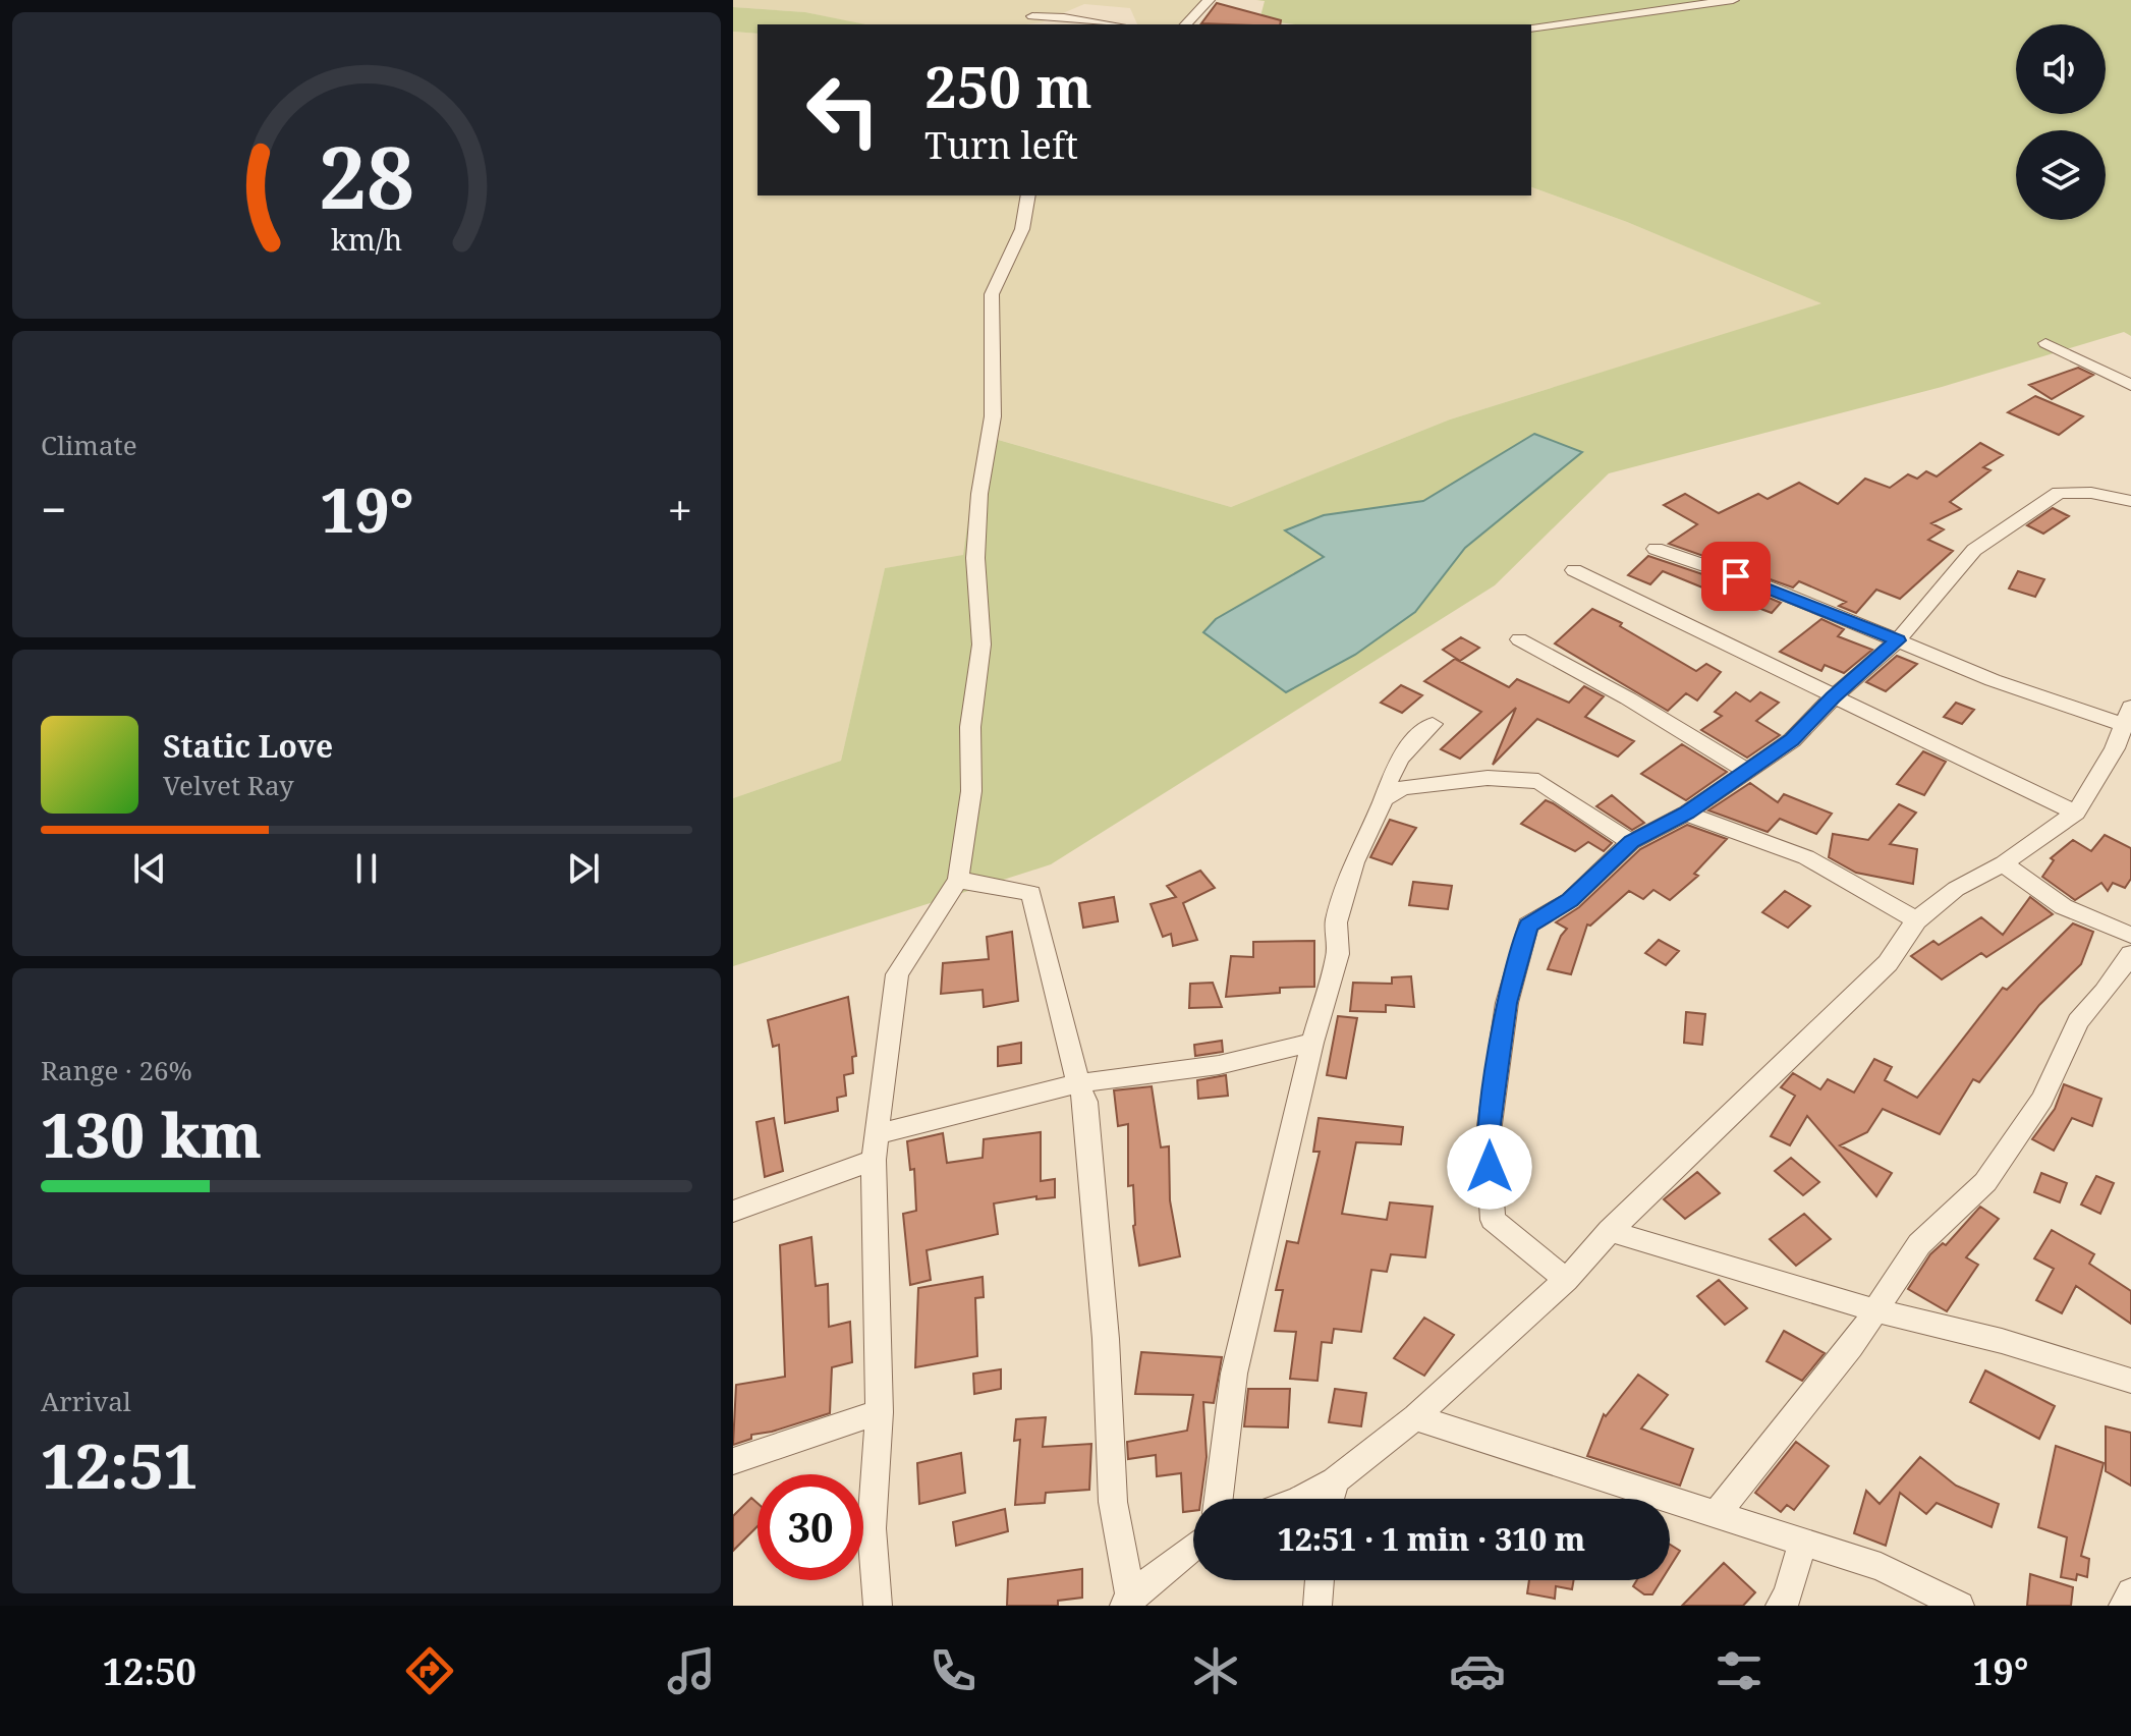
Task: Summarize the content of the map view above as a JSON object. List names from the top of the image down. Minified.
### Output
{"page":{"turn":["250 m","Turn left"],"tile":["Climate",["Range · 26%","130 km"],["Arrival","12:51"]],"heat":["−","19°","+"],"song":["Static Love","Velvet Ray"],"limit":"30","trip":"12:51 · 1 min · 310 m","tabs":["12:50","19°"],"gauge":["28","km/h"]}}
